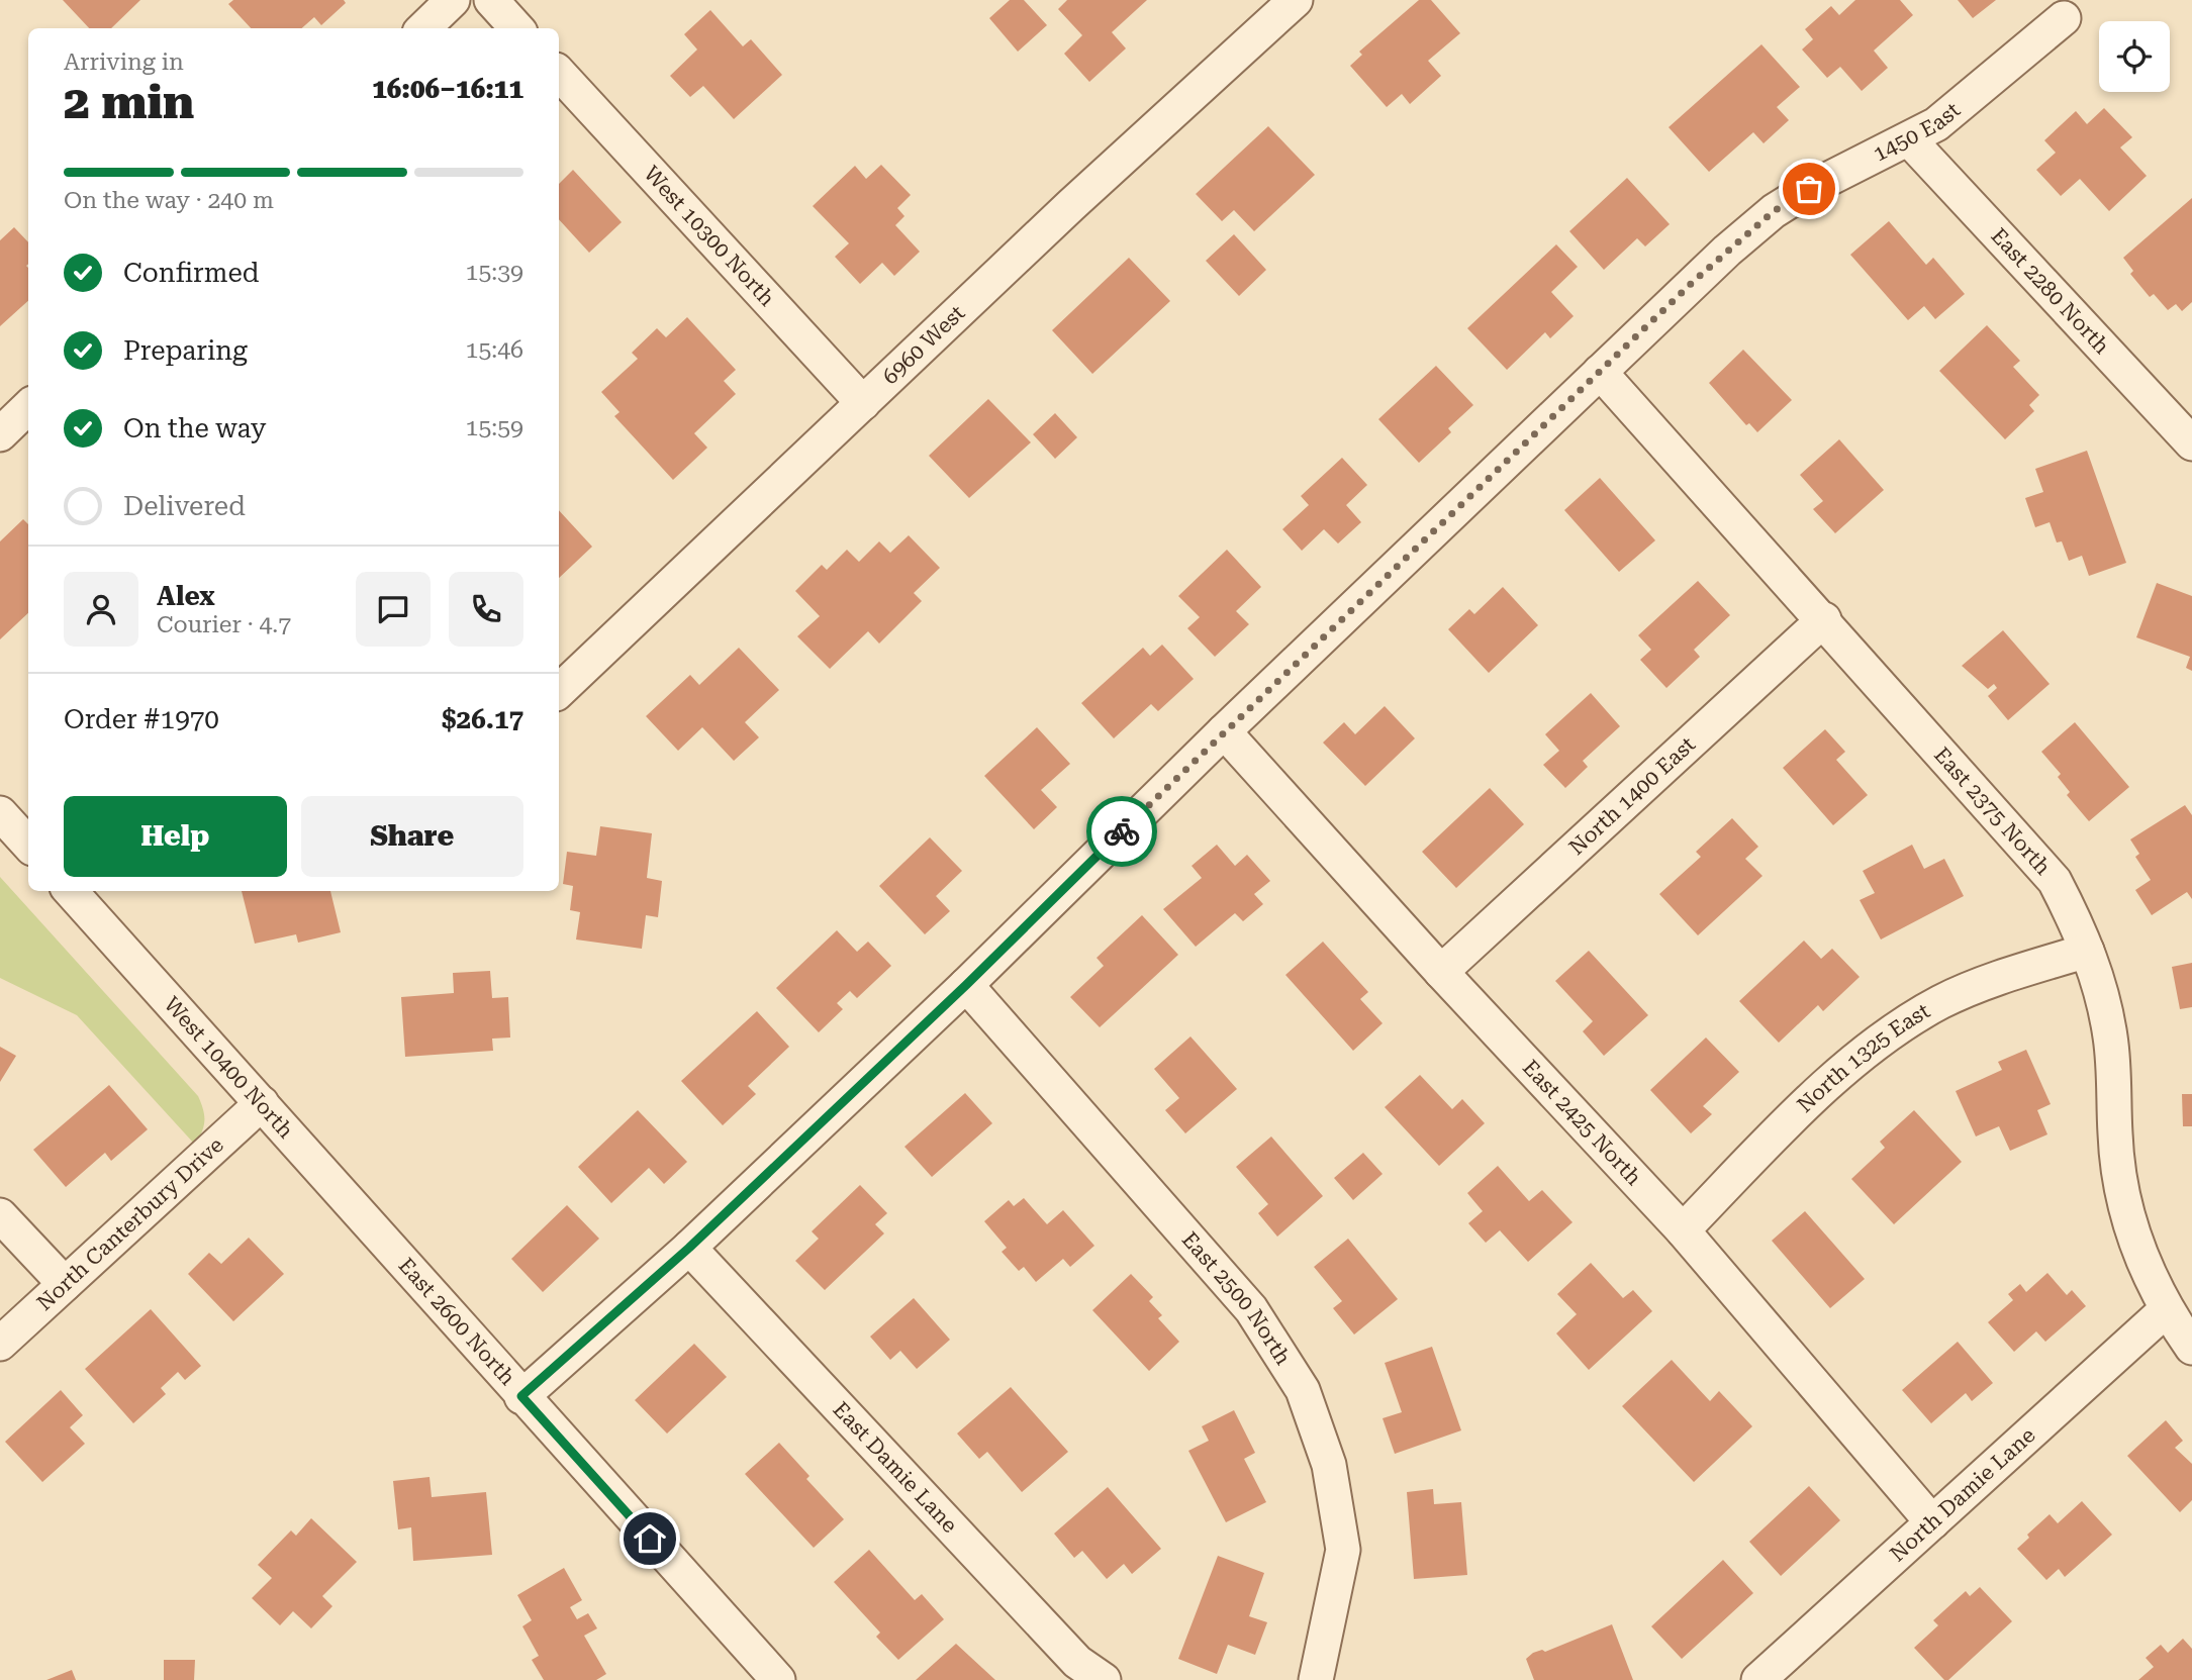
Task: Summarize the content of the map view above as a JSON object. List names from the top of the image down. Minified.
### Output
{"streets":{"street":["1450 East","West 10300 North","East 2280 North","6960 West","North 1400 East","East 2375 North","North 1325 East","West 10400 North","East 2425 North","North Canterbury Drive","East 2500 North","East 2600 North","East Damie Lane","North Damie Lane"]},"crossings":[["1450 East","East 2280 North"],["1450 East","East 2375 North"],["1450 East","East 2425 North"],["1450 East","East 2500 North"],["1450 East","East 2600 North"],["1450 East","East Damie Lane"],["West 10300 North","6960 West"],["North 1400 East","East 2375 North"],["North 1400 East","East 2425 North"],["East 2375 North","North 1325 East"],["East 2375 North","North Damie Lane"],["North 1325 East","East 2425 North"],["West 10400 North","North Canterbury Drive"],["West 10400 North","East 2600 North"],["East 2425 North","North Damie Lane"]],"page":{"heading":["2 min","Arriving in","16:06–16:11"],"panel":["Alex","Courier · 4.7","Order #1970","$26.17"],"bar":"On the way · 240 m","list":[["Confirmed","15:39"],["Preparing","15:46"],["On the way","15:59"],"Delivered"],"buttons":["Help","Share"]}}
